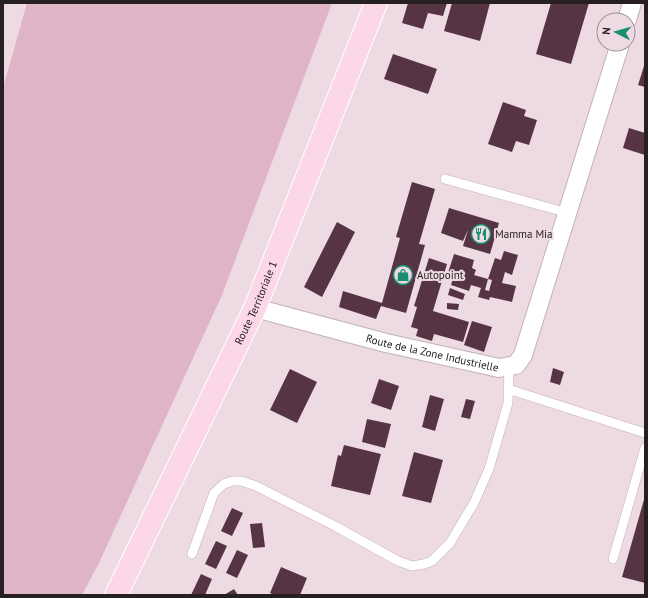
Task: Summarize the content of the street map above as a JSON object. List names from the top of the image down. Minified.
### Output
{"streets":{"main road":["Route Territoriale 1"],"street":["Route de la Zone Industrielle"]},"crossings":[["Route Territoriale 1","Route de la Zone Industrielle"]],"places":{"restaurant":["Mamma Mia"],"shop":["Autopoint"]},"north":"left"}
